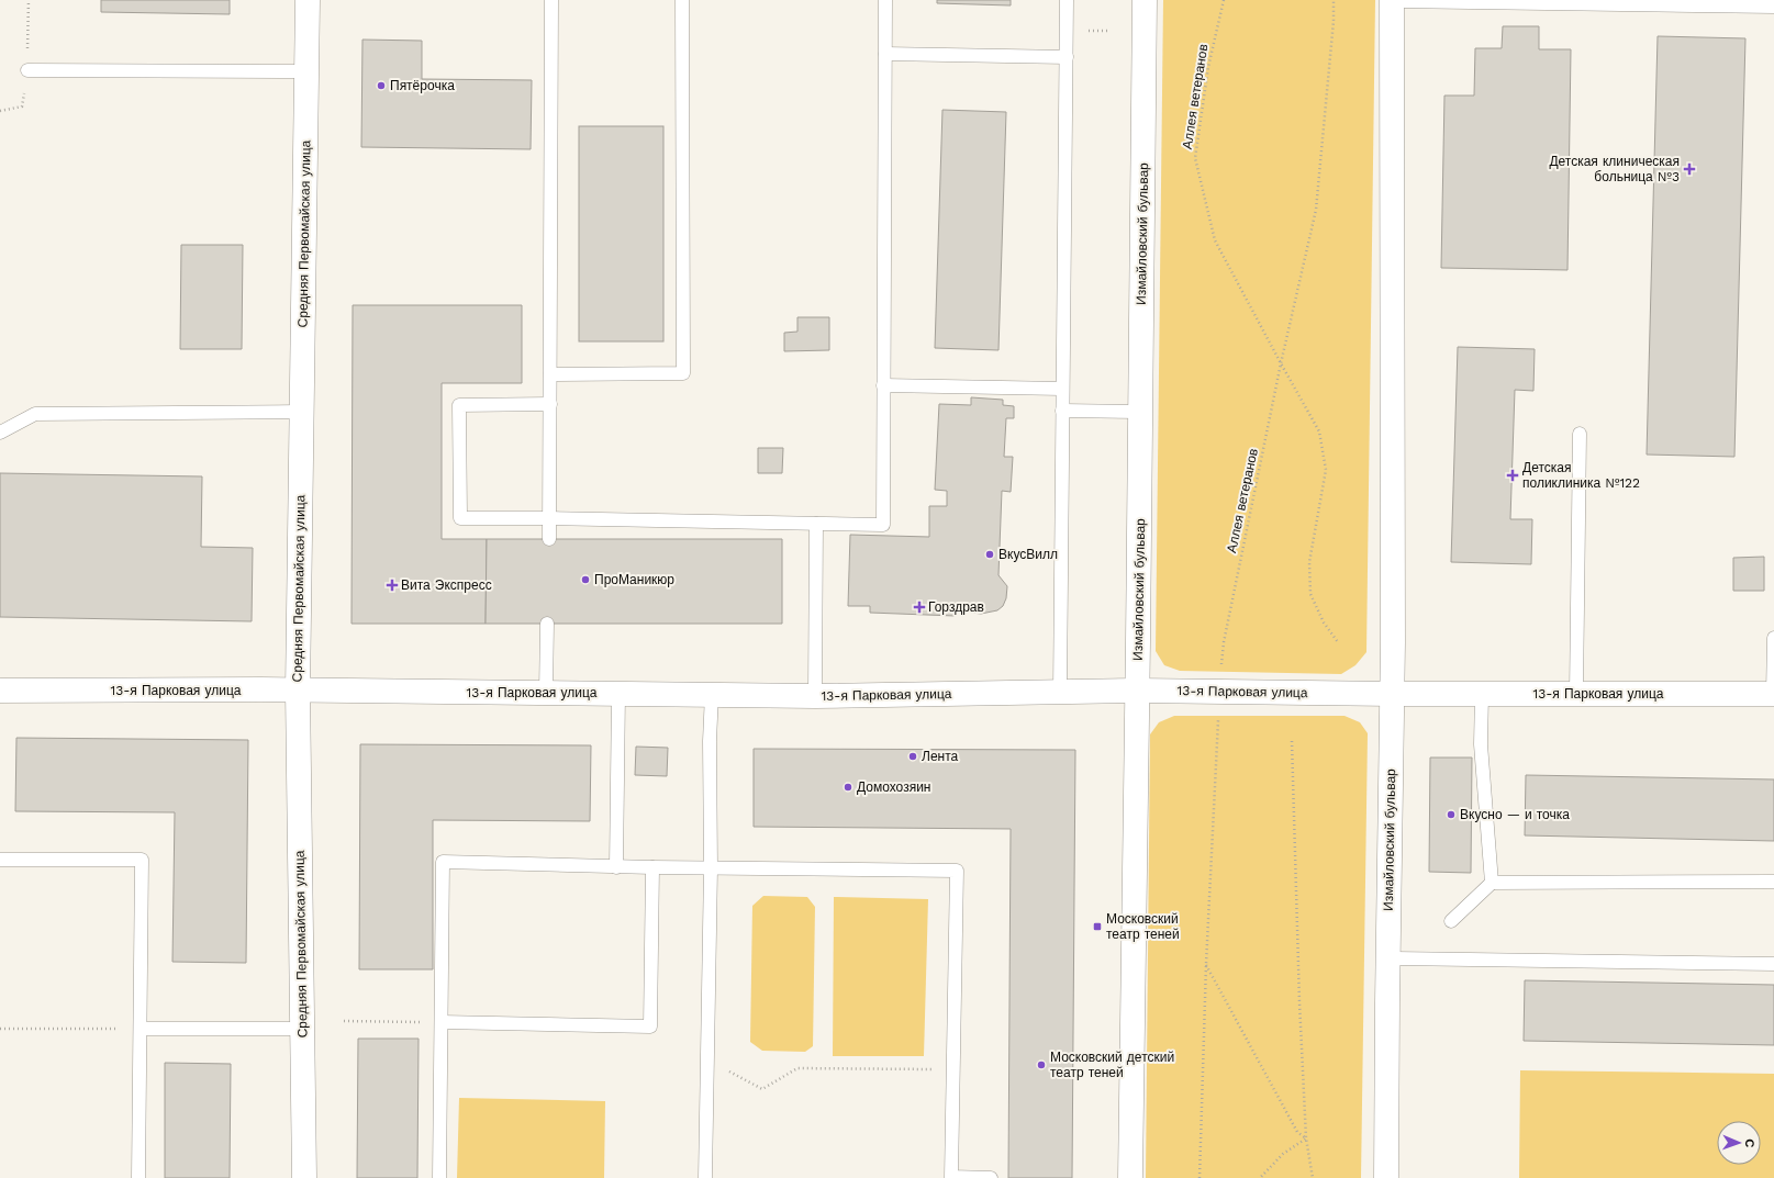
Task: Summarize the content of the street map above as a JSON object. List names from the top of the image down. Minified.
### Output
{"streets":{"street":["Средняя Первомайская улица","Измайловский бульвар","13-я Парковая улица"],"path":["Аллея ветеранов"]},"crossings":[["Средняя Первомайская улица","13-я Парковая улица"],["Измайловский бульвар","13-я Парковая улица"]],"places":{"other":["Пятёрочка","ВкусВилл","ПроМаникюр","Лента","Домохозяин","Вкусно — и точка","Московский детский театр теней"],"health":["Детская клиническая больница №3","Детская поликлиника №122","Вита Экспресс","Горздрав"],"transit":["Московский театр теней"]},"north":"right"}
